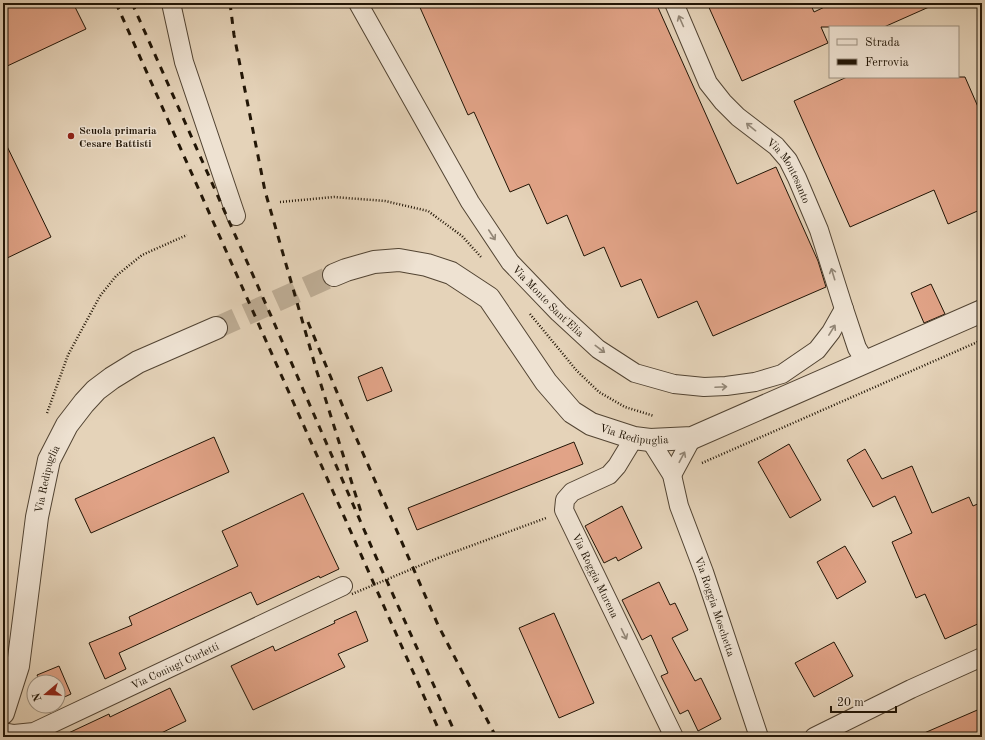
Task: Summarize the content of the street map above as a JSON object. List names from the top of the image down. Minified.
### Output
{"streets":{"street":["Via Montesanto","Via Monte Sant'Elia","Via Redipuglia","Via Roggia Murena","Via Roggia Moschetta","Via Coniugi Curletti"]},"crossings":[["Via Montesanto","Via Monte Sant'Elia"],["Via Montesanto","Via Redipuglia"],["Via Redipuglia","Via Roggia Moschetta"]],"one_way":["Via Montesanto","Via Monte Sant'Elia","Via Roggia Murena"],"places":["Scuola primaria Cesare Battisti"],"legend":["Strada","Ferrovia"],"scale_bar":"20 m","north":"left"}
